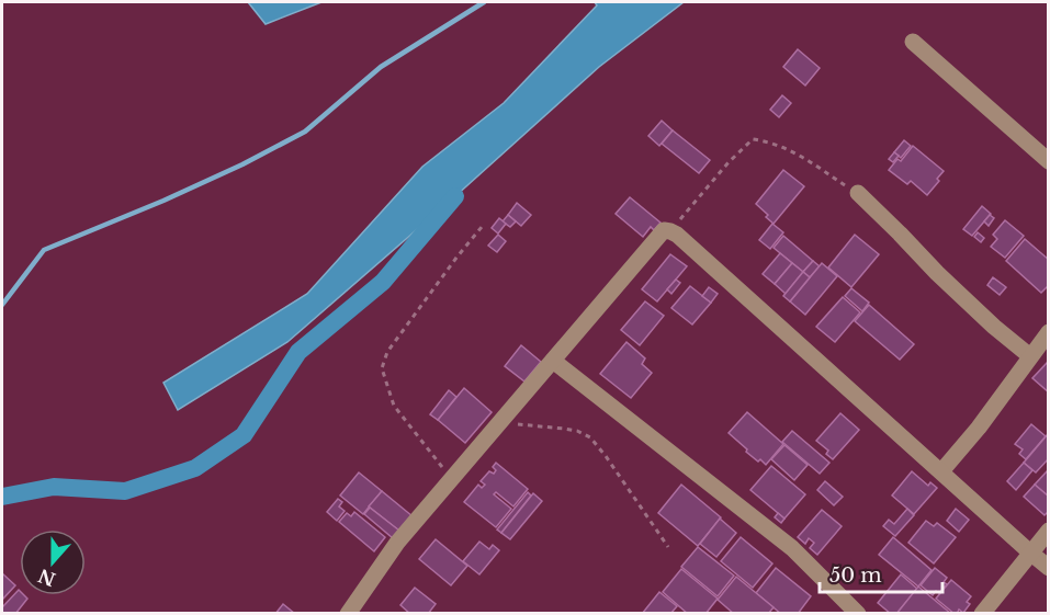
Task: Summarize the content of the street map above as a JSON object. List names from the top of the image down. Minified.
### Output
{"scale_bar":"50 m","north":"bottom"}
